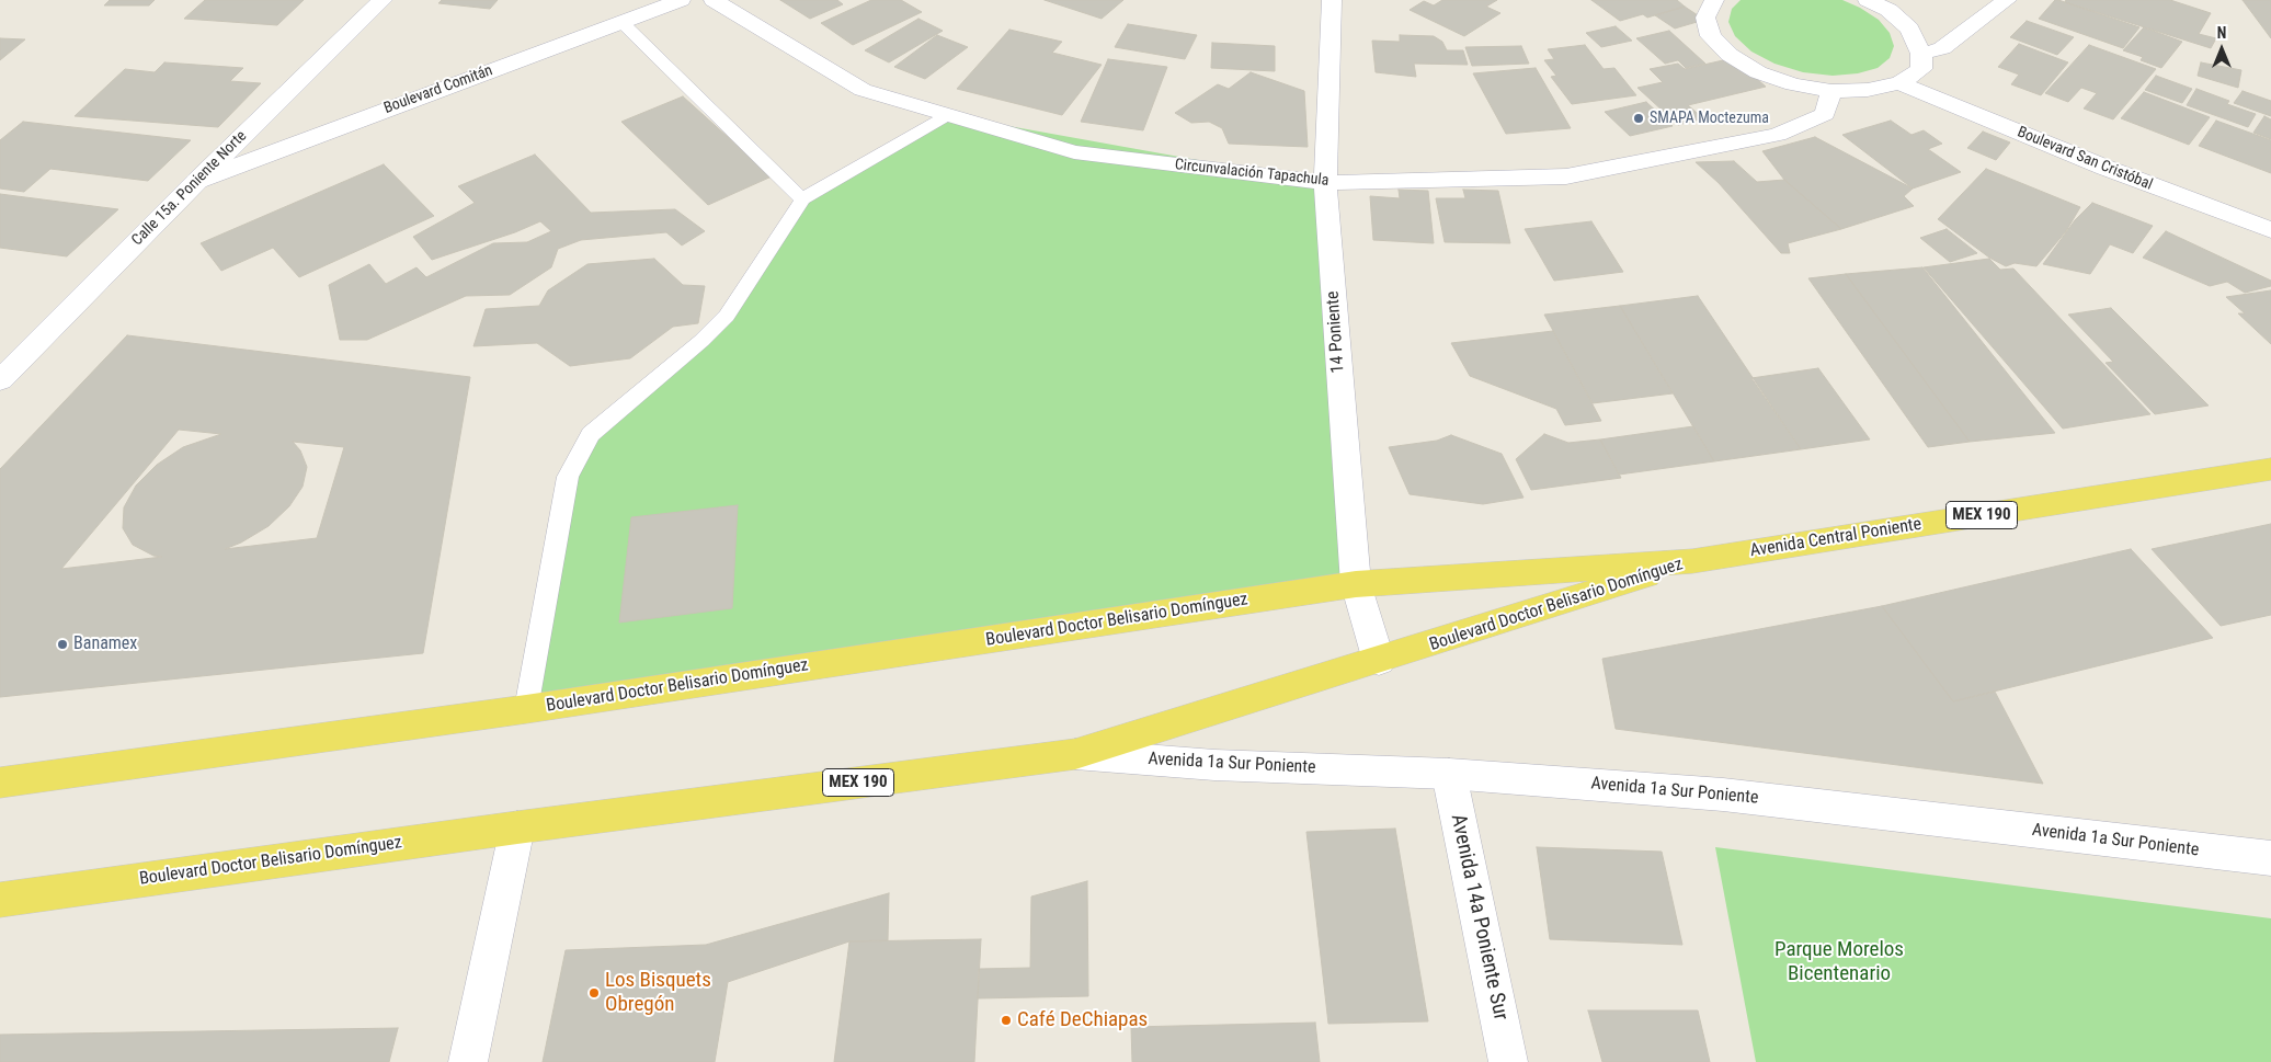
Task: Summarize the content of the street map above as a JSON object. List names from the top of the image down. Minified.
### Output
{"streets":{"main road":["MEX 190","Avenida Central Poniente","Boulevard Doctor Belisario Domínguez"],"street":["Boulevard Comitán","Boulevard San Cristóbal","Circunvalación Tapachula","Calle 15a. Poniente Norte","14 Poniente","Avenida 1a Sur Poniente","Avenida 14a Poniente Sur"]},"crossings":[["Boulevard Comitán","Calle 15a. Poniente Norte"],["Circunvalación Tapachula","14 Poniente"],["14 Poniente","Boulevard Doctor Belisario Domínguez"],["Avenida Central Poniente","Boulevard Doctor Belisario Domínguez"],["Boulevard Doctor Belisario Domínguez","Avenida 1a Sur Poniente"],["Avenida 1a Sur Poniente","Avenida 14a Poniente Sur"]],"parks":["Parque Morelos Bicentenario"],"places":["SMAPA Moctezuma","Banamex","Los Bisquets Obregón","Café DeChiapas"],"north":"top"}
